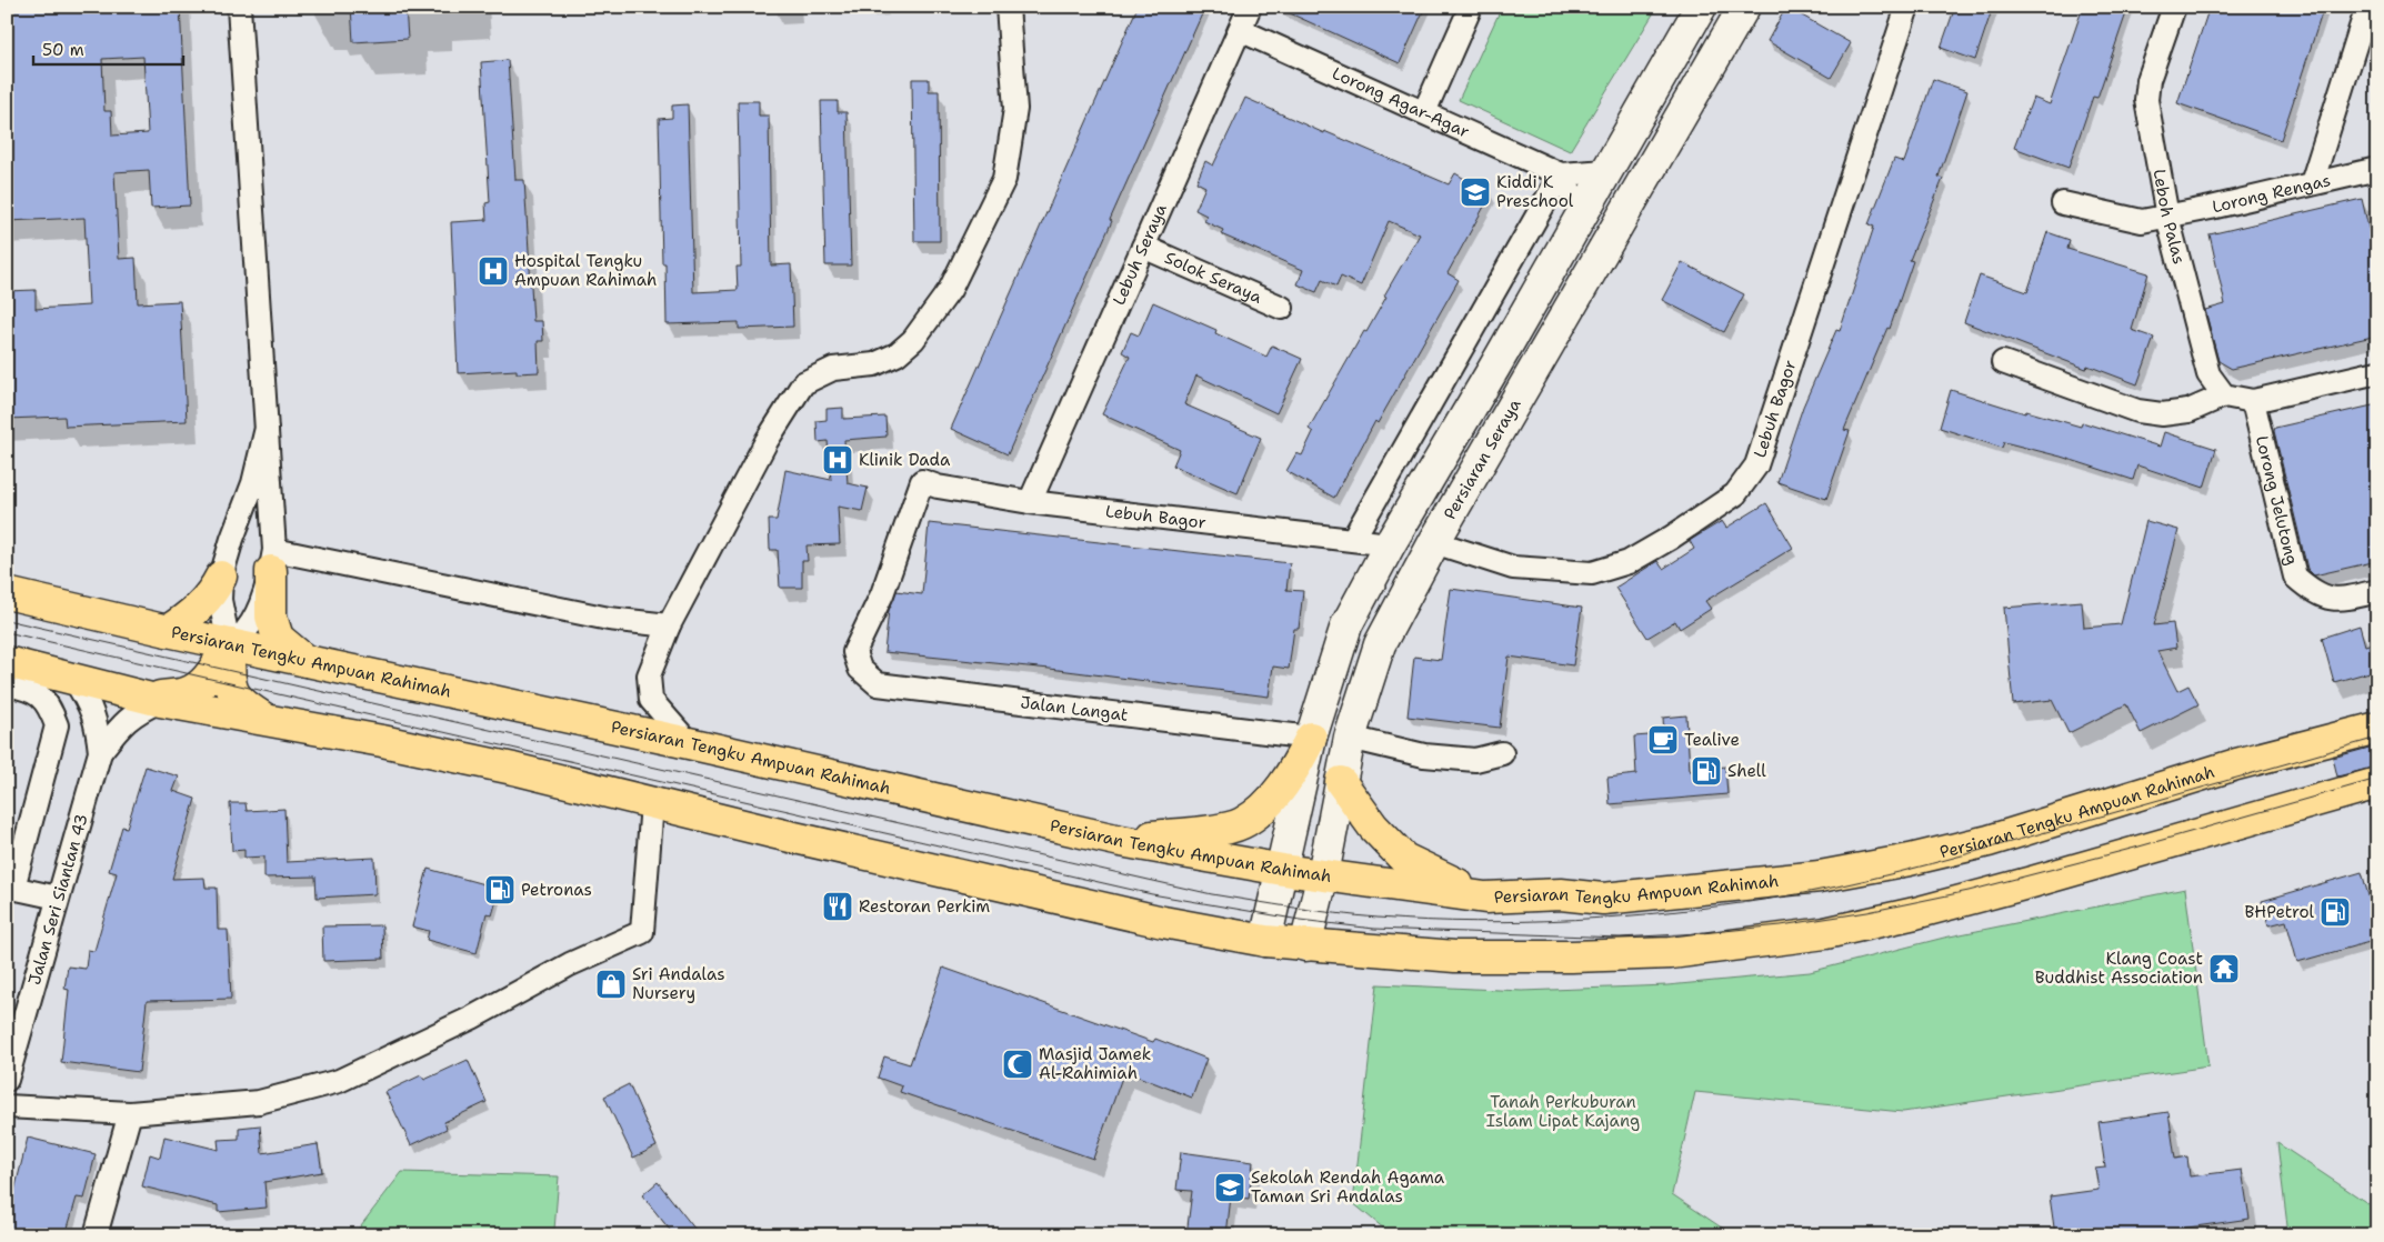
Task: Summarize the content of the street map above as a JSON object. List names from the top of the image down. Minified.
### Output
{"streets":{"highway":["Persiaran Tengku Ampuan Rahimah"],"main road":["Persiaran Seraya"],"street":["Lorong Agar-Agar","Lorong Rengas","Leboh Palas","Lebuh Seraya","Solok Seraya","Lebuh Bagor","Lorong Jelutong","Jalan Langat","Jalan Seri Siantan 43"]},"crossings":[["Lorong Agar-Agar","Lebuh Seraya"],["Lorong Rengas","Leboh Palas"],["Lebuh Seraya","Solok Seraya"],["Lebuh Seraya","Lebuh Bagor"],["Lebuh Bagor","Persiaran Seraya"],["Lebuh Bagor","Jalan Langat"],["Persiaran Seraya","Persiaran Tengku Ampuan Rahimah"]],"parks":["Tanah Perkuburan Islam Lipat Kajang"],"places":{"school or university":["Kiddi K Preschool","Sekolah Rendah Agama Taman Sri Andalas"],"hospital":["Hospital Tengku Ampuan Rahimah","Klinik Dada"],"cafe":["Tealive"],"fuel station":["Shell","Petronas","BHPetrol"],"restaurant":["Restoran Perkim"],"temple":["Klang Coast Buddhist Association"],"shop":["Sri Andalas Nursery"],"mosque":["Masjid Jamek Al-Rahimiah"]},"scale_bar":"50 m"}
